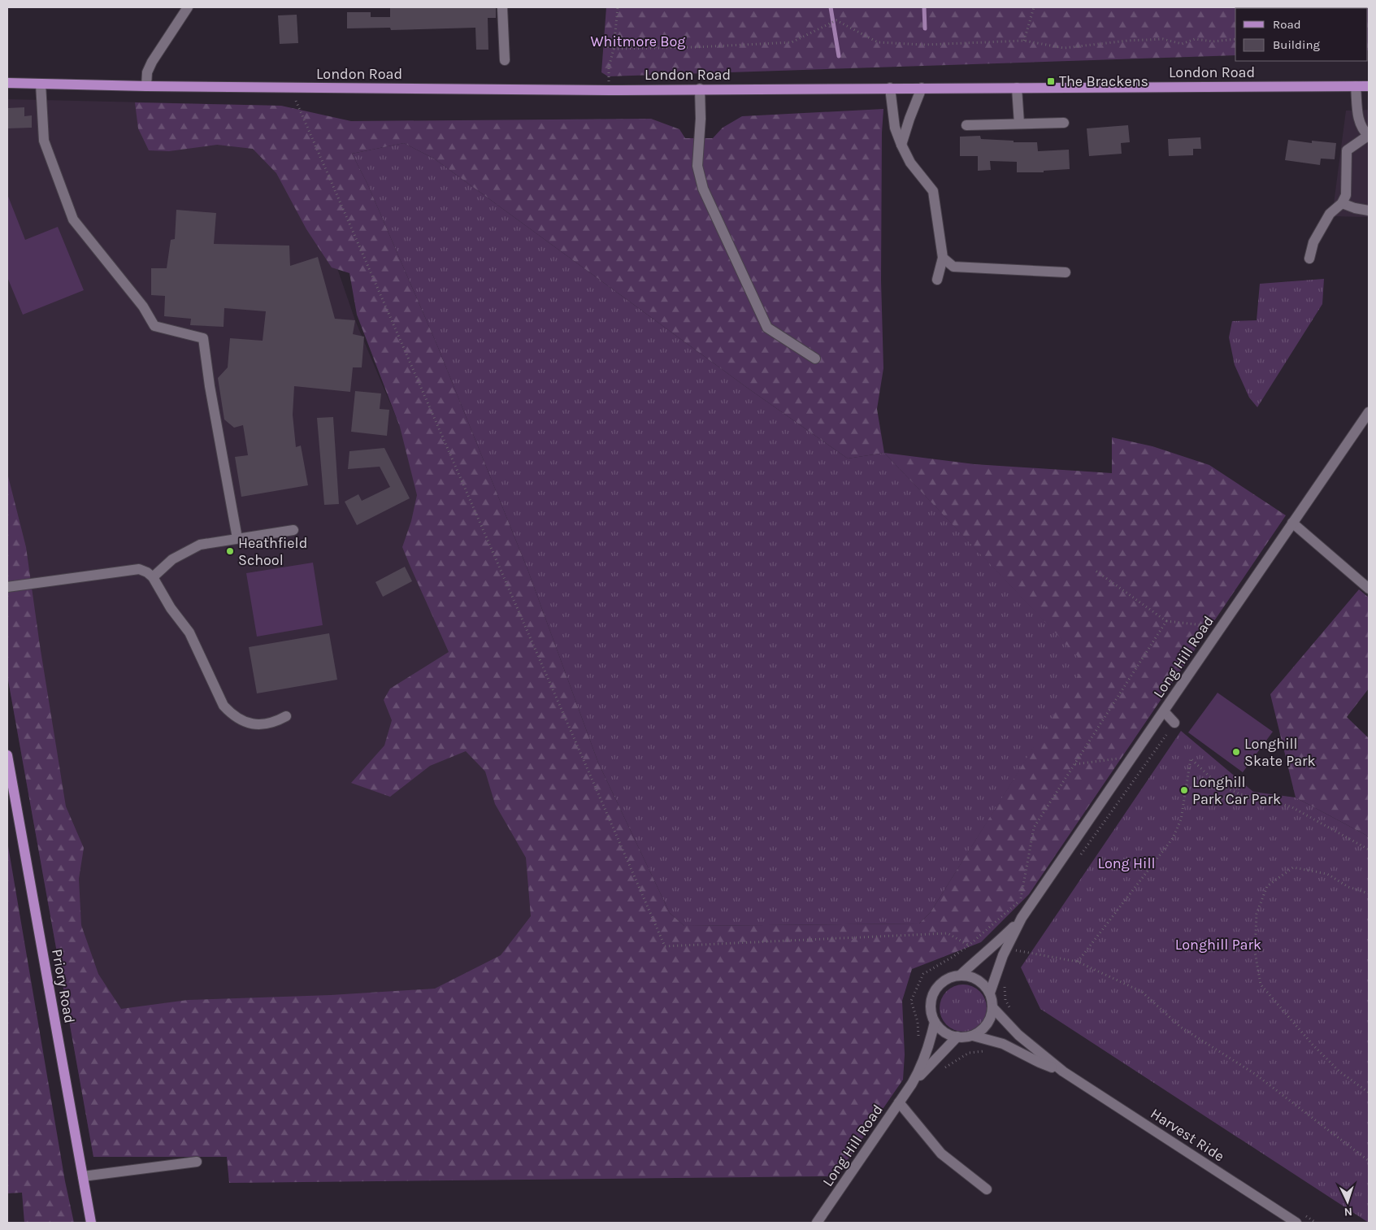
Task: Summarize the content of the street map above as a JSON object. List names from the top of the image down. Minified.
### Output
{"streets":{"main road":["London Road","Priory Road"],"street":["Long Hill Road","Harvest Ride"]},"crossings":[["Long Hill Road","Harvest Ride"]],"parks":["Whitmore Bog","Long Hill","Longhill Park"],"places":{"transit":["The Brackens"],"other":["Heathfield School","Longhill Skate Park","Longhill Park Car Park"]},"legend":["Road","Building"],"north":"bottom"}
